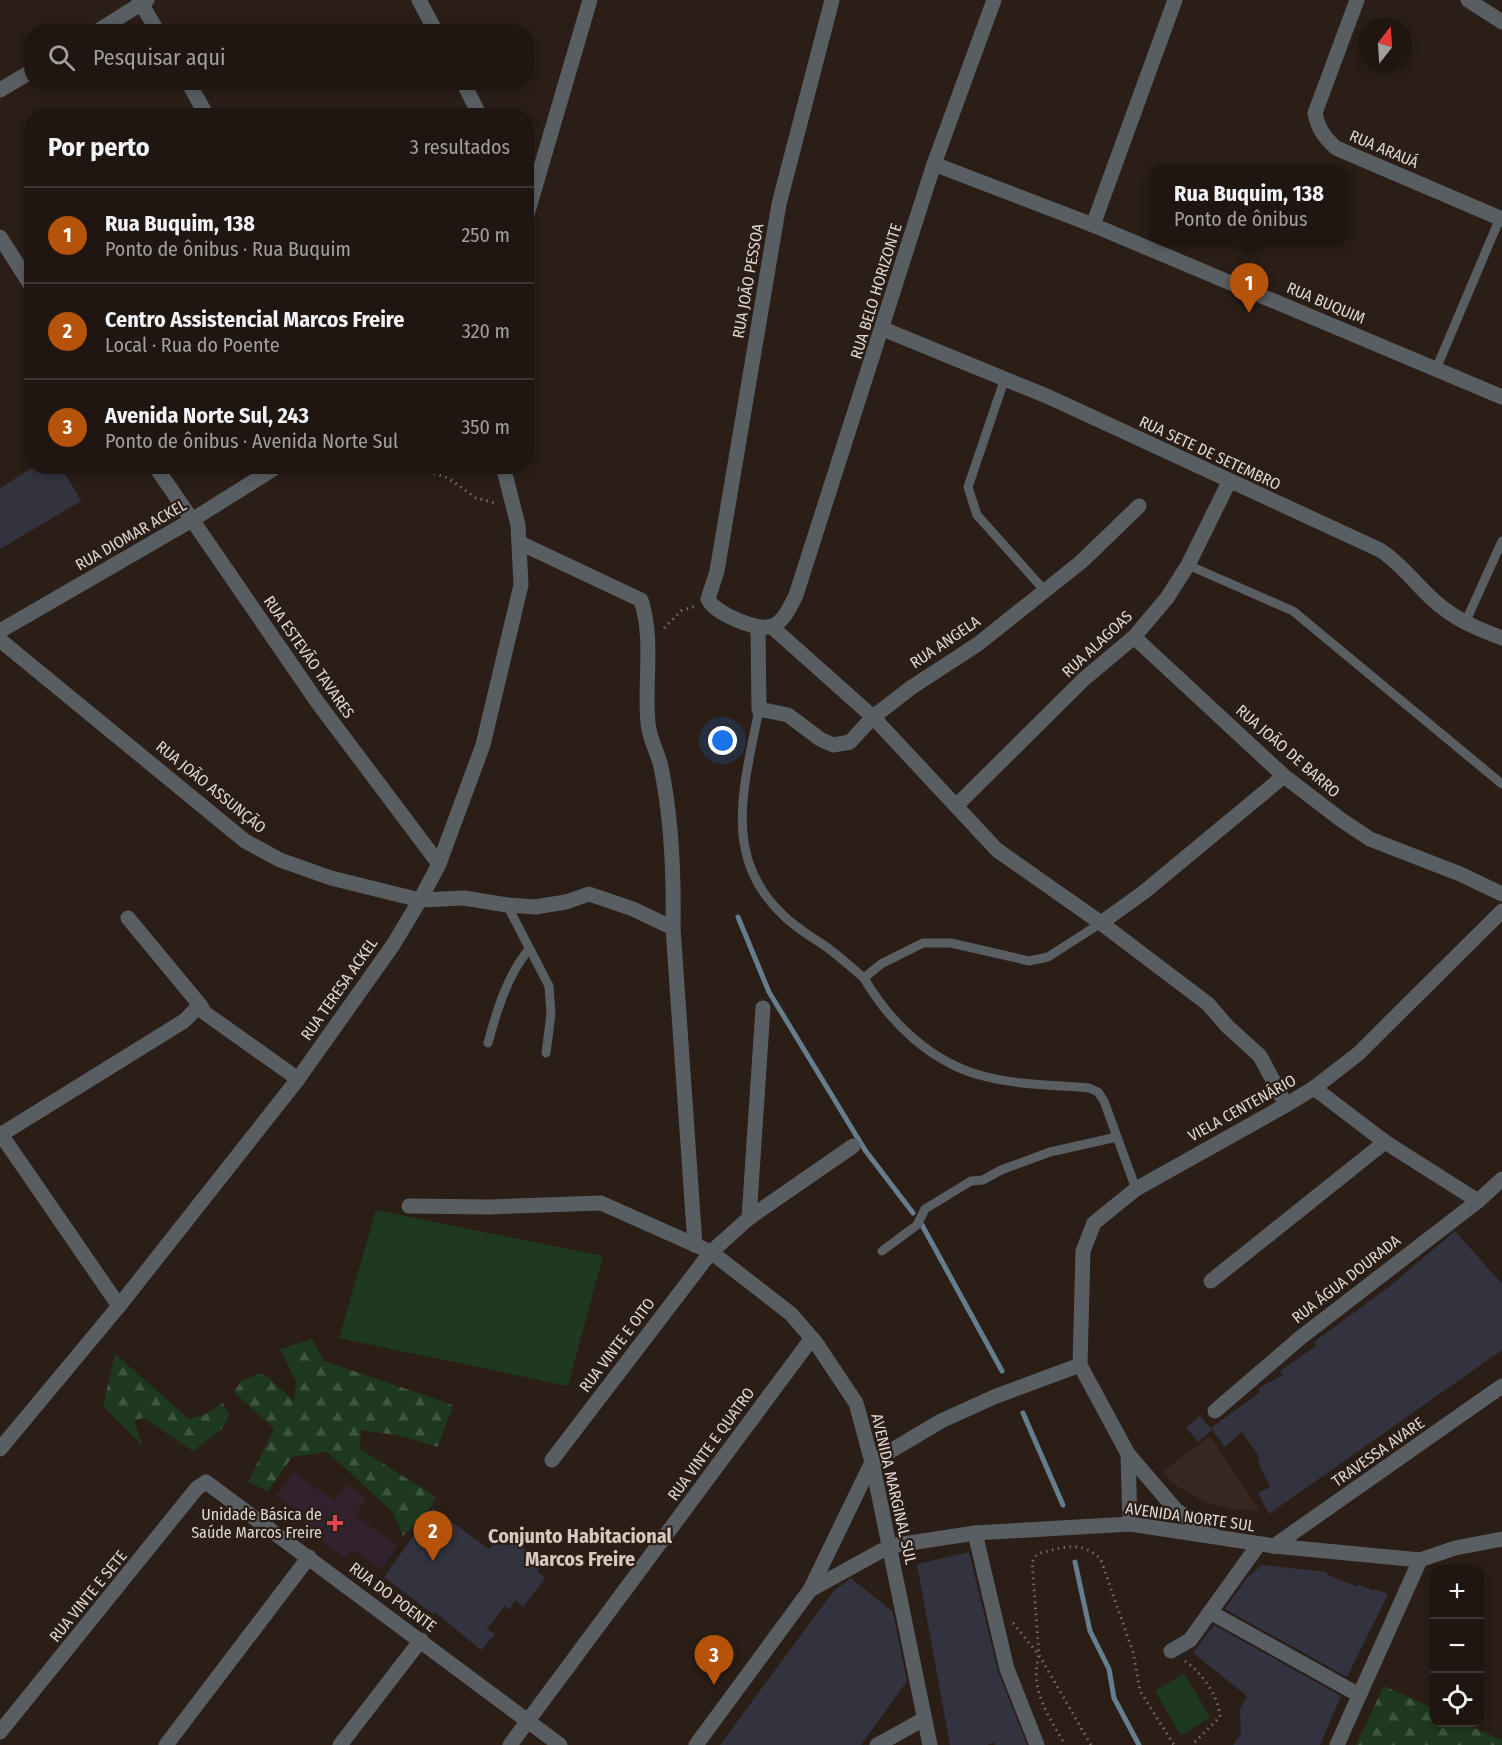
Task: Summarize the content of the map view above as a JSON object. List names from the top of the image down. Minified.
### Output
{"streets":{"street":["RUA ARAUÁ","RUA JOÃO PESSOA","RUA BELO HORIZONTE","RUA BUQUIM","RUA SETE DE SETEMBRO","RUA DIOMAR ACKEL","RUA ANGELA","RUA ALAGOAS","RUA ESTEVÃO TAVARES","RUA JOÃO DE BARRO","RUA JOÃO ASSUNÇÃO","RUA TERESA ACKEL","VIELA CENTENÁRIO","RUA ÁGUA DOURADA","RUA VINTE E OITO","RUA VINTE E QUATRO","TRAVESSA AVARE","AVENIDA MARGINAL SUL","AVENIDA NORTE SUL","RUA VINTE E SETE","RUA DO POENTE"]},"crossings":[["RUA BELO HORIZONTE","RUA BUQUIM"],["RUA BELO HORIZONTE","RUA SETE DE SETEMBRO"],["RUA SETE DE SETEMBRO","RUA ALAGOAS"],["RUA DIOMAR ACKEL","RUA ESTEVÃO TAVARES"],["RUA ALAGOAS","RUA JOÃO DE BARRO"],["RUA ESTEVÃO TAVARES","RUA TERESA ACKEL"],["RUA JOÃO ASSUNÇÃO","RUA TERESA ACKEL"],["RUA VINTE E OITO","AVENIDA MARGINAL SUL"],["RUA VINTE E QUATRO","AVENIDA MARGINAL SUL"],["RUA VINTE E QUATRO","RUA DO POENTE"],["TRAVESSA AVARE","AVENIDA NORTE SUL"],["AVENIDA MARGINAL SUL","AVENIDA NORTE SUL"],["RUA VINTE E SETE","RUA DO POENTE"]],"districts":["Conjunto Habitacional Marcos Freire"],"places":{"health":["Unidade Básica de Saúde Marcos Freire"]},"north":"top","page":{"search":"Pesquisar aqui","heading":["Por perto","3 resultados"],"popup":["Rua Buquim, 138","Ponto de ônibus"],"list":[{"mark":"1","name":"Rua Buquim, 138","note":"Ponto de ônibus · Rua Buquim","value":"250 m"},{"mark":"2","name":"Centro Assistencial Marcos Freire","note":"Local · Rua do Poente","value":"320 m"},{"mark":"3","name":"Avenida Norte Sul, 243","note":"Ponto de ônibus · Avenida Norte Sul","value":"350 m"}],"pins":["1","2","3"],"map_buttons":["+","−"]}}
